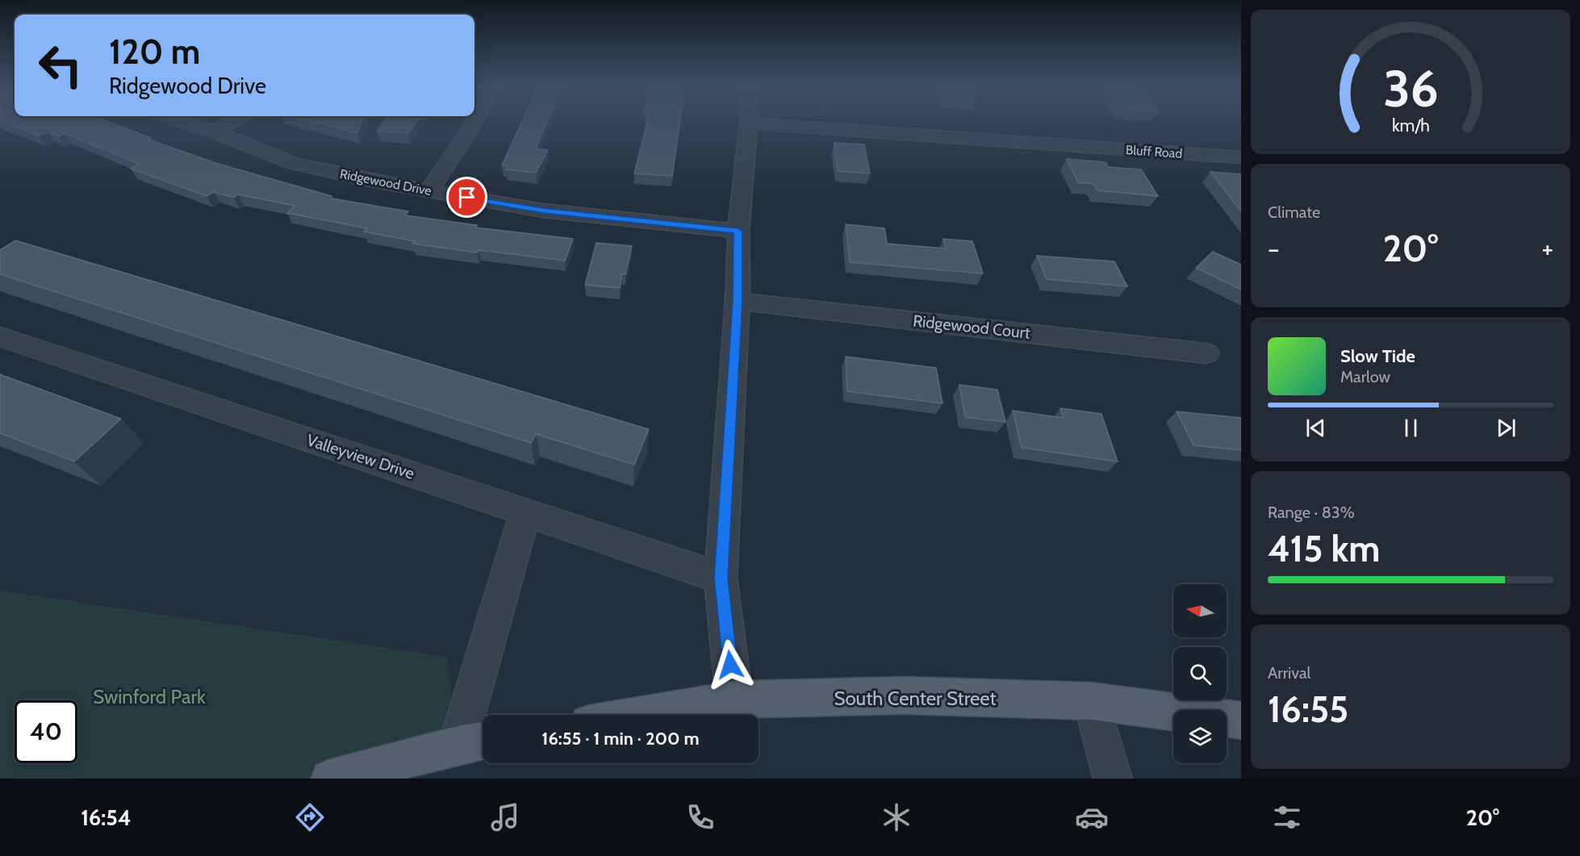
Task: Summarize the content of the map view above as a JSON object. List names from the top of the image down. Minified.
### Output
{"streets":{"main road":["South Center Street"],"street":["Bluff Road","Ridgewood Drive","Ridgewood Court","Valleyview Drive"]},"parks":["Swinford Park"],"north":"left","page":{"turn":["120 m","Ridgewood Drive"],"tile":["Climate",["Range · 83%","415 km"],["Arrival","16:55"]],"heat":["−","20°","+"],"song":["Slow Tide","Marlow"],"limit":"40","trip":"16:55 · 1 min · 200 m","tabs":["16:54","20°"],"gauge":["36","km/h"]}}
